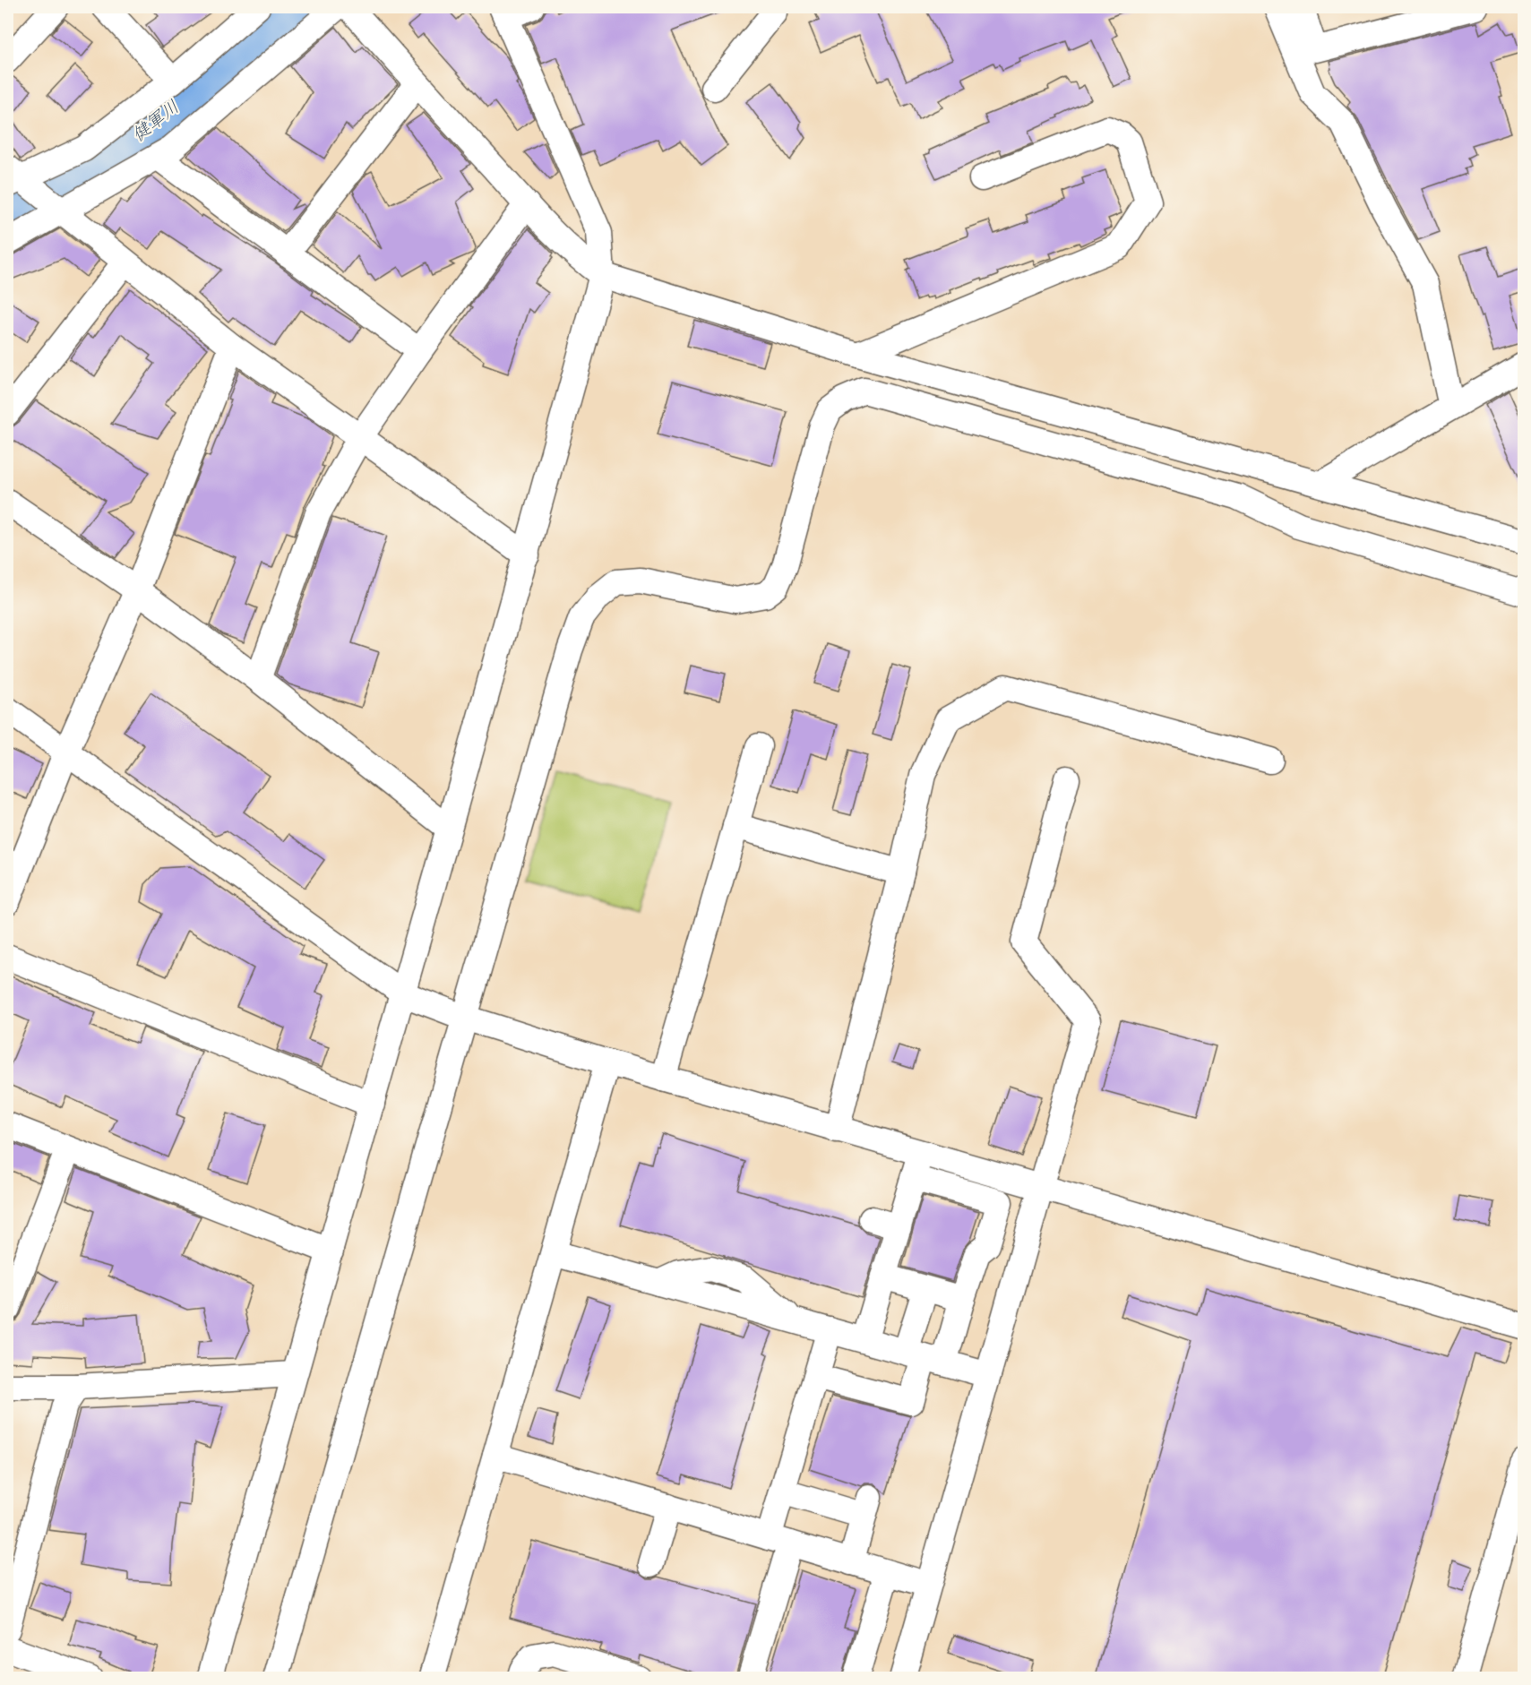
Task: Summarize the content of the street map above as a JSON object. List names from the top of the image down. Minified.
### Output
{"water":["健軍川"]}
